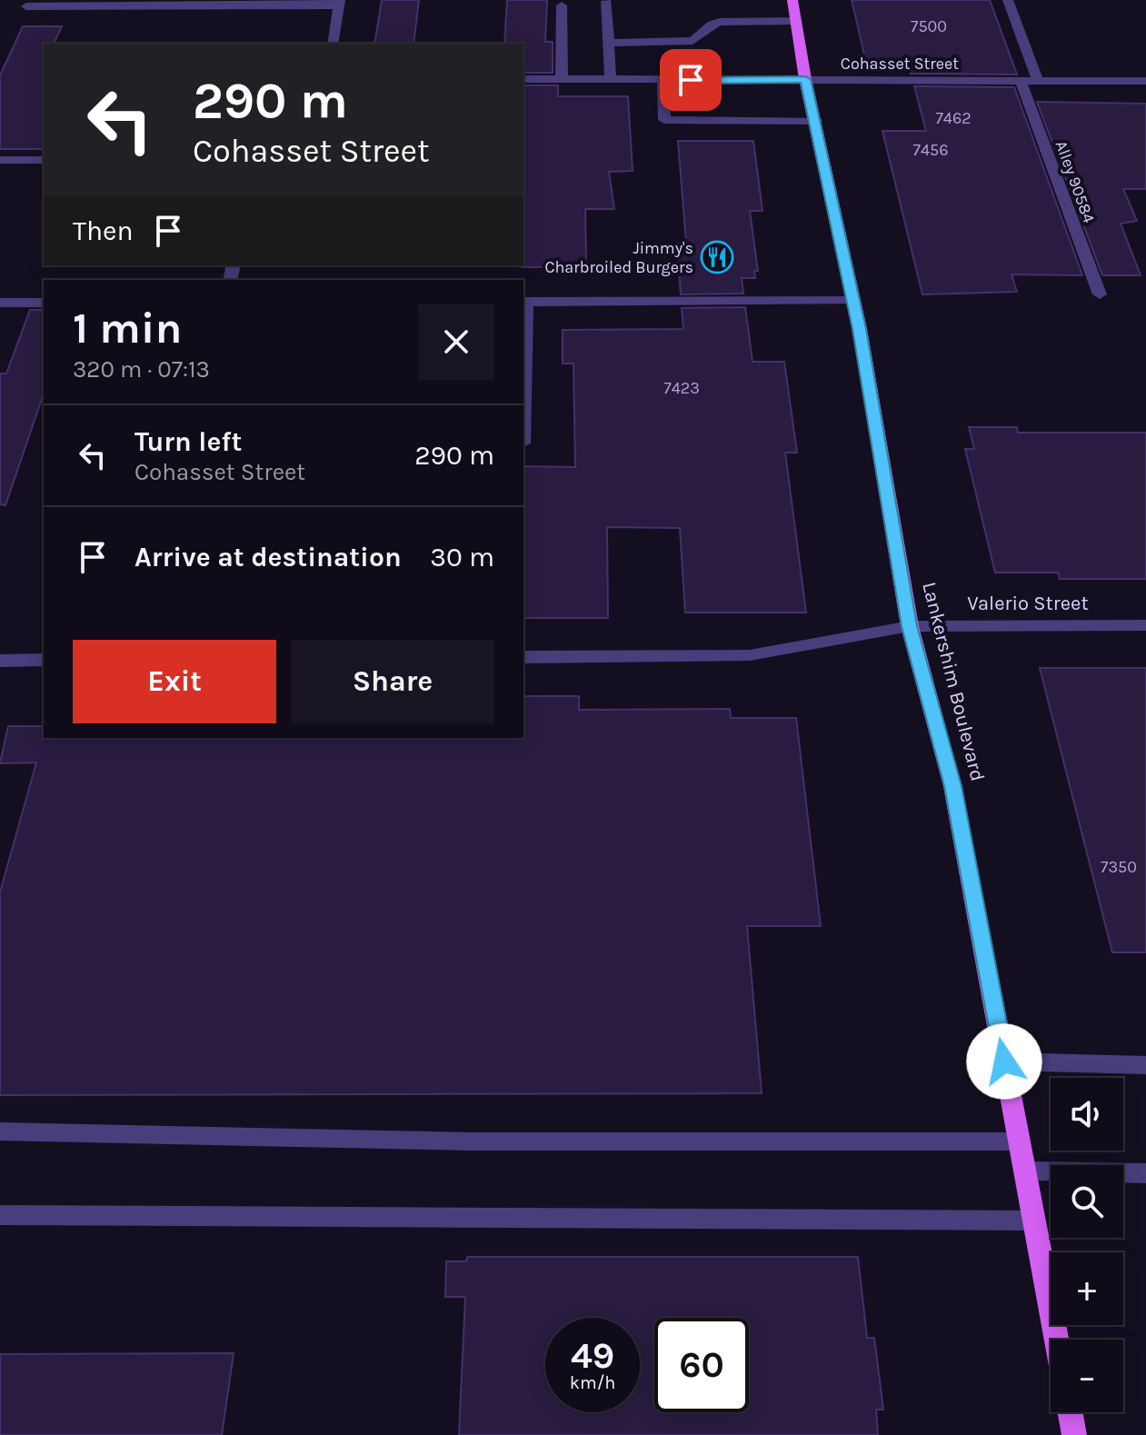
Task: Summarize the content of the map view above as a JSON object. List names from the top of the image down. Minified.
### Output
{"streets":{"main road":["Lankershim Boulevard"],"street":["Cohasset Street","Alley 90584","Valerio Street"]},"crossings":[["Cohasset Street","Alley 90584"],["Cohasset Street","Lankershim Boulevard"],["Valerio Street","Lankershim Boulevard"]],"places":{"restaurant":["Jimmy's Charbroiled Burgers"]},"house_numbers":["7500","7462","7456","7423","7350"],"page":{"turn":["290 m","Cohasset Street"],"then":"Then","heading":["1 min","320 m · 07:13"],"list":[{"name":"Turn left","note":"Cohasset Street","value":"290 m"},{"name":"Arrive at destination","value":"30 m"}],"buttons":["Exit","Share"],"map_buttons":["+","−"],"speed":"49 km/h","limit":"60"}}
